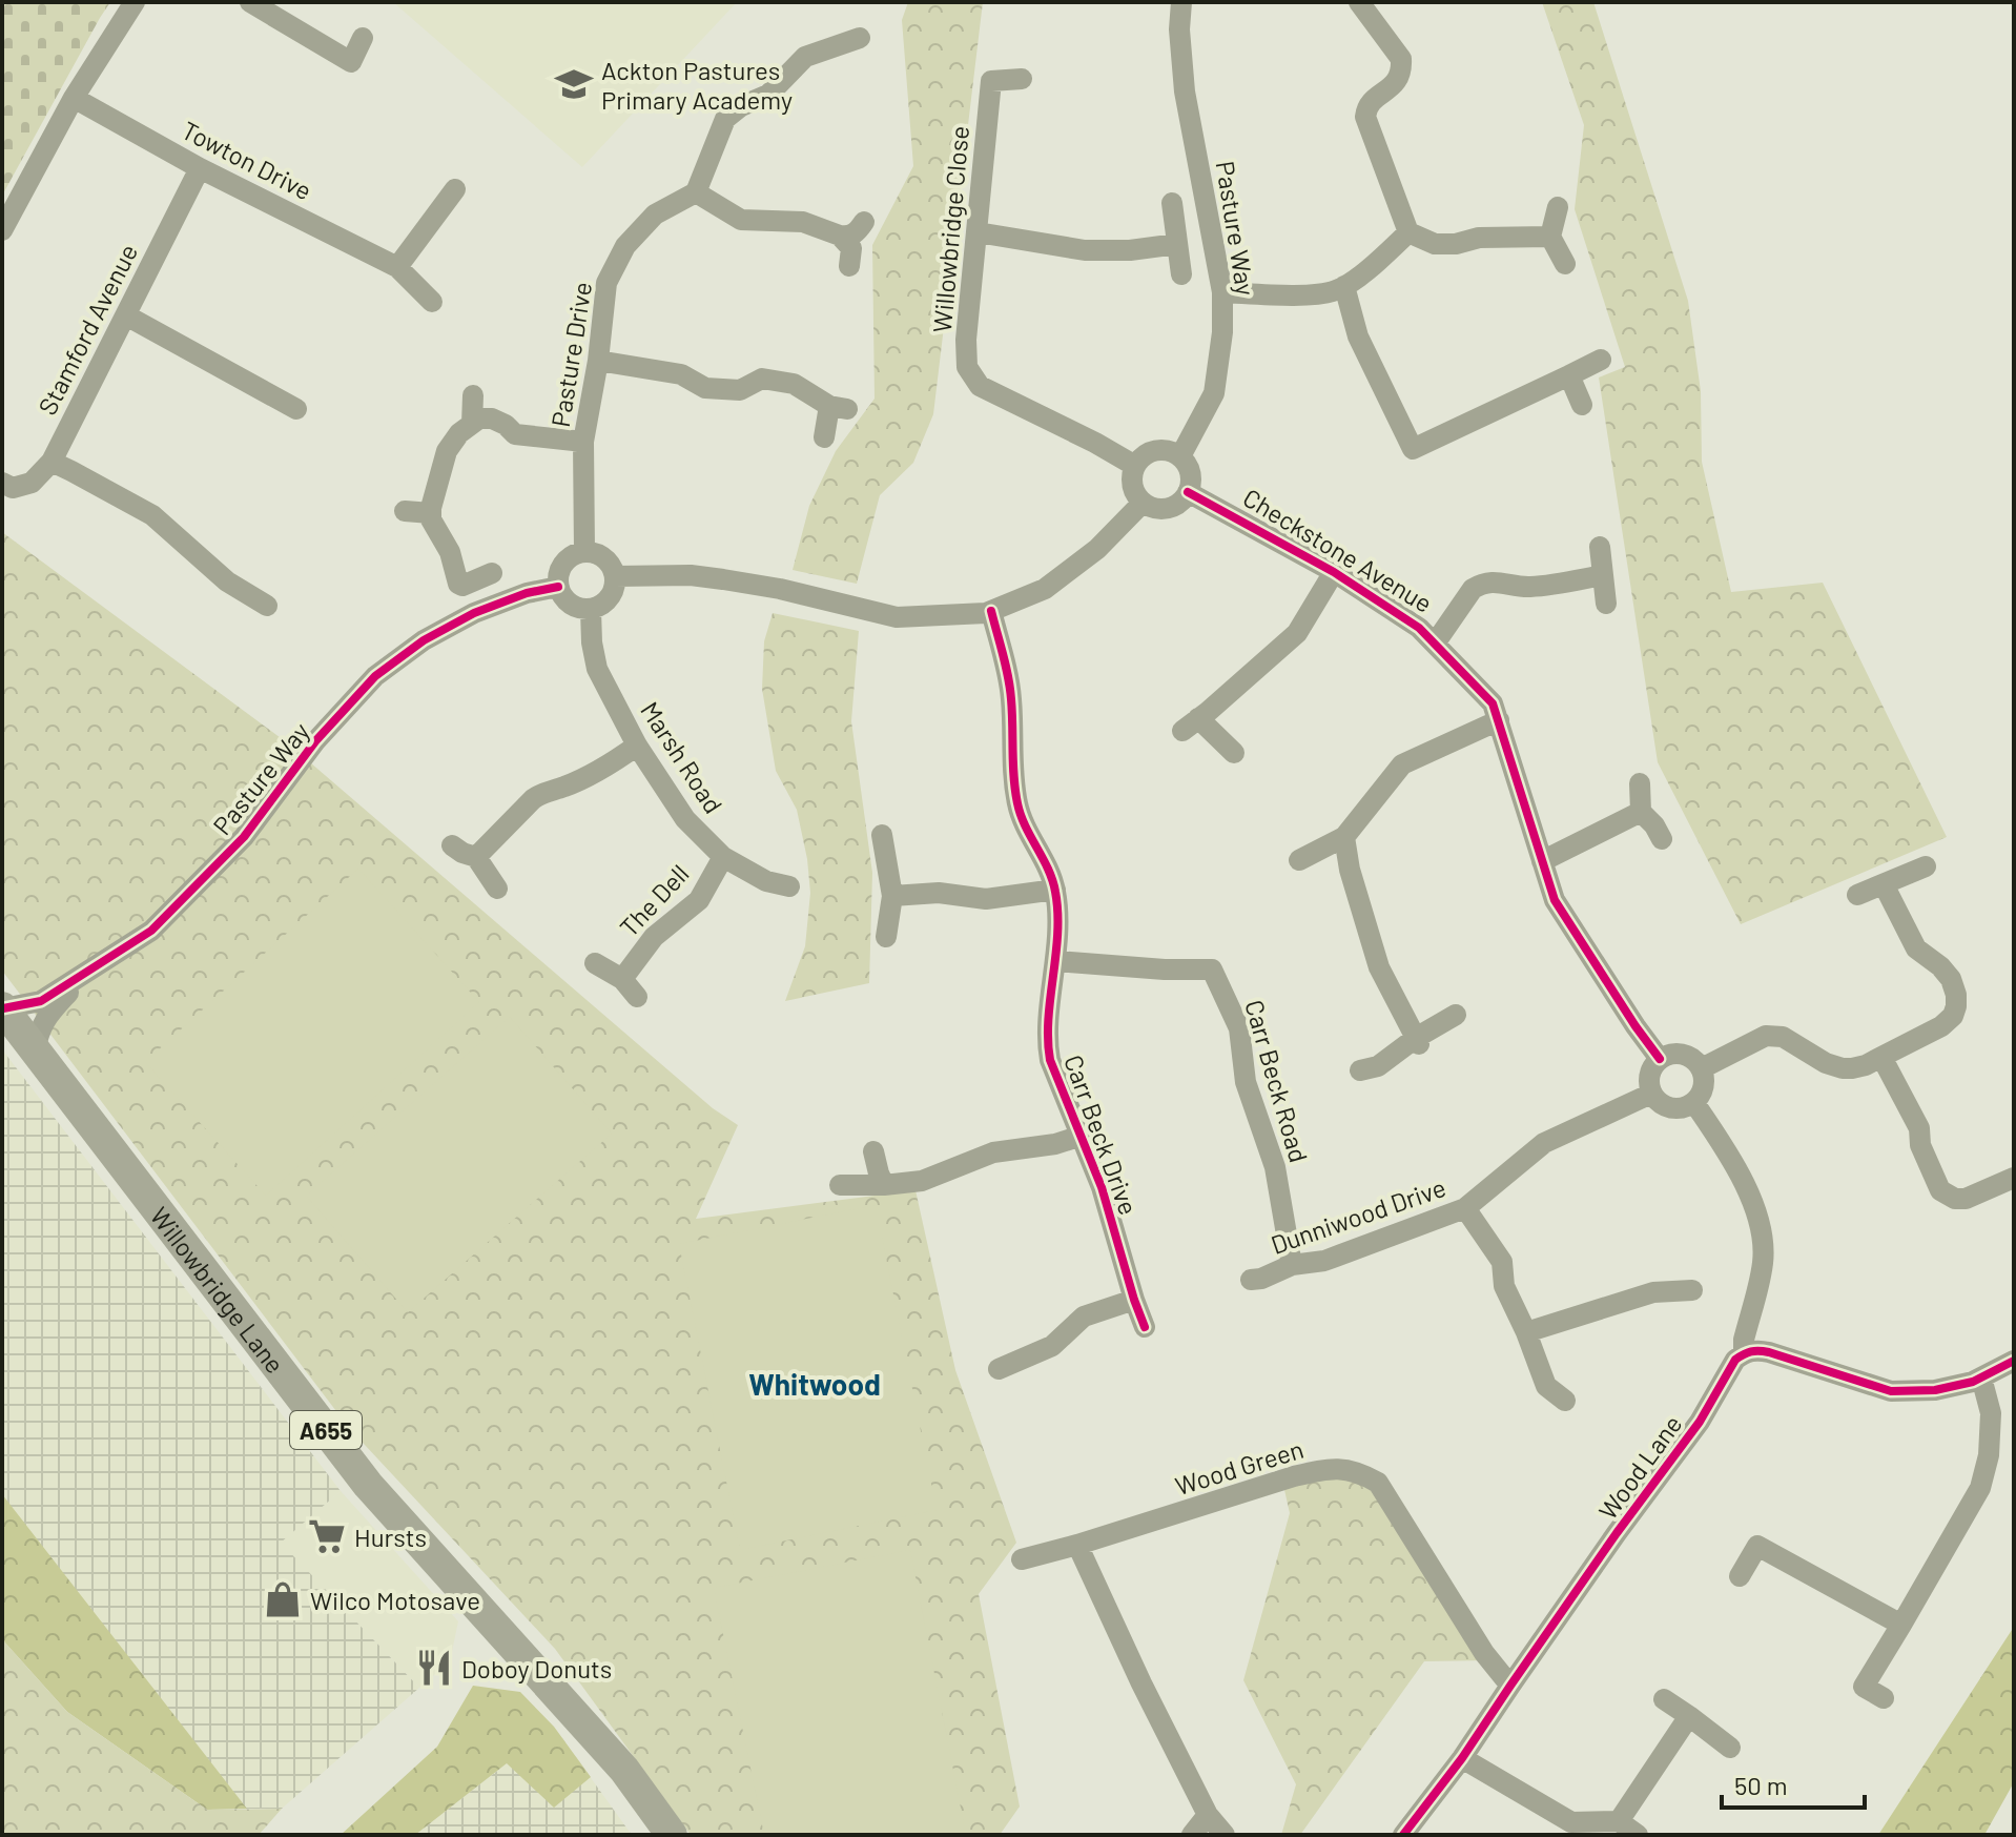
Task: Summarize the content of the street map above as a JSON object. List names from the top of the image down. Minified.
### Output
{"streets":{"main road":["Willowbridge Lane","A655"],"street":["Towton Drive","Pasture Way","Willowbridge Close","Stamford Avenue","Pasture Drive","Checkstone Avenue","Marsh Road","The Dell","Carr Beck Road","Carr Beck Drive","Dunniwood Drive","Wood Green","Wood Lane"]},"crossings":[["Towton Drive","Stamford Avenue"],["Pasture Way","Willowbridge Close"],["Pasture Way","Pasture Drive"],["Pasture Way","Checkstone Avenue"],["Pasture Way","Marsh Road"],["Pasture Way","Willowbridge Lane"],["Willowbridge Close","Checkstone Avenue"],["Pasture Drive","Marsh Road"],["Checkstone Avenue","Dunniwood Drive"],["Checkstone Avenue","Wood Lane"],["Marsh Road","The Dell"],["Carr Beck Road","Carr Beck Drive"],["Carr Beck Road","Dunniwood Drive"],["Dunniwood Drive","Wood Lane"],["Wood Green","Wood Lane"]],"districts":["Whitwood"],"places":{"school or university":["Ackton Pastures Primary Academy"],"supermarket":["Hursts"],"shop":["Wilco Motosave"],"restaurant":["Doboy Donuts"]},"scale_bar":"50 m"}
